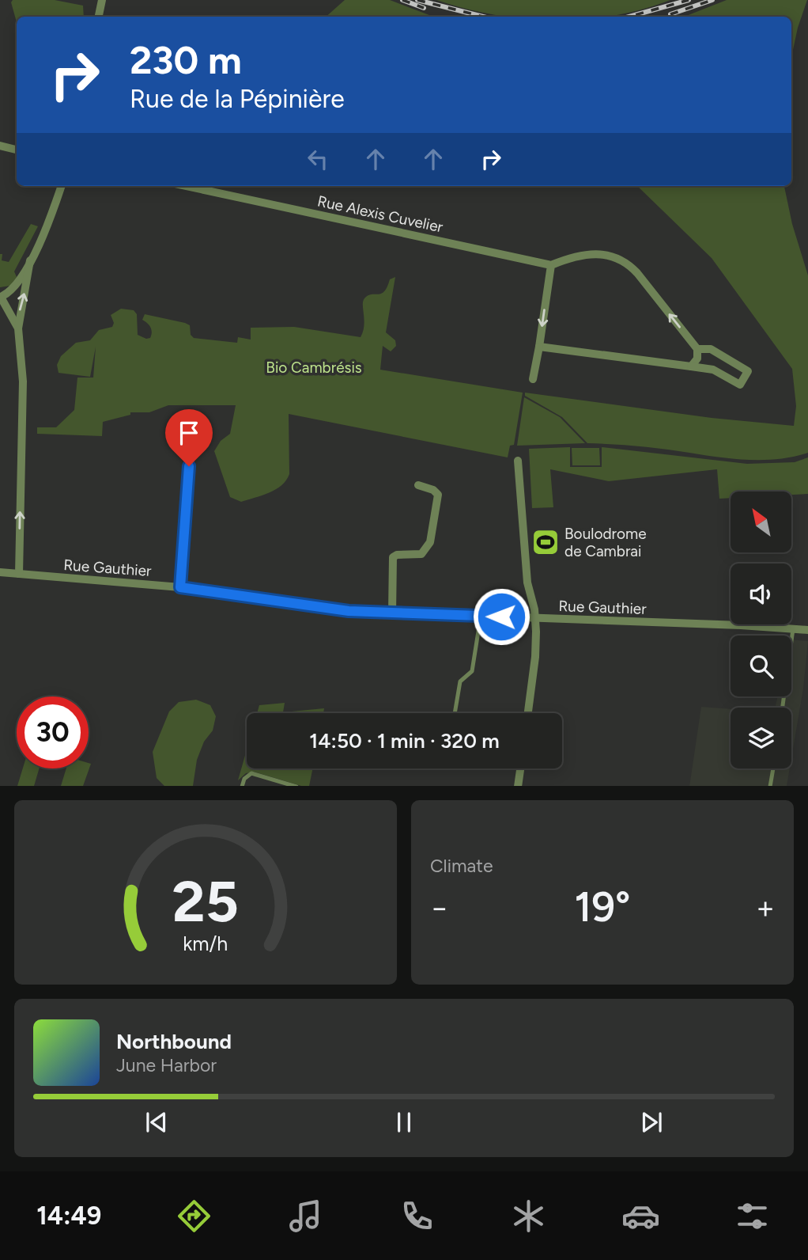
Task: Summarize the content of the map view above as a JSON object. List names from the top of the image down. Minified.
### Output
{"streets":{"street":["Rue Alexis Cuvelier","Rue Gauthier"]},"parks":["Bio Cambrésis"],"places":{"sports":["Boulodrome de Cambrai"]},"north":"top left","page":{"turn":["230 m","Rue de la Pépinière"],"limit":"30","trip":"14:50 · 1 min · 320 m","tile":"Climate","heat":["−","19°","+"],"song":["Northbound","June Harbor"],"tabs":"14:49","gauge":["25","km/h"]}}
